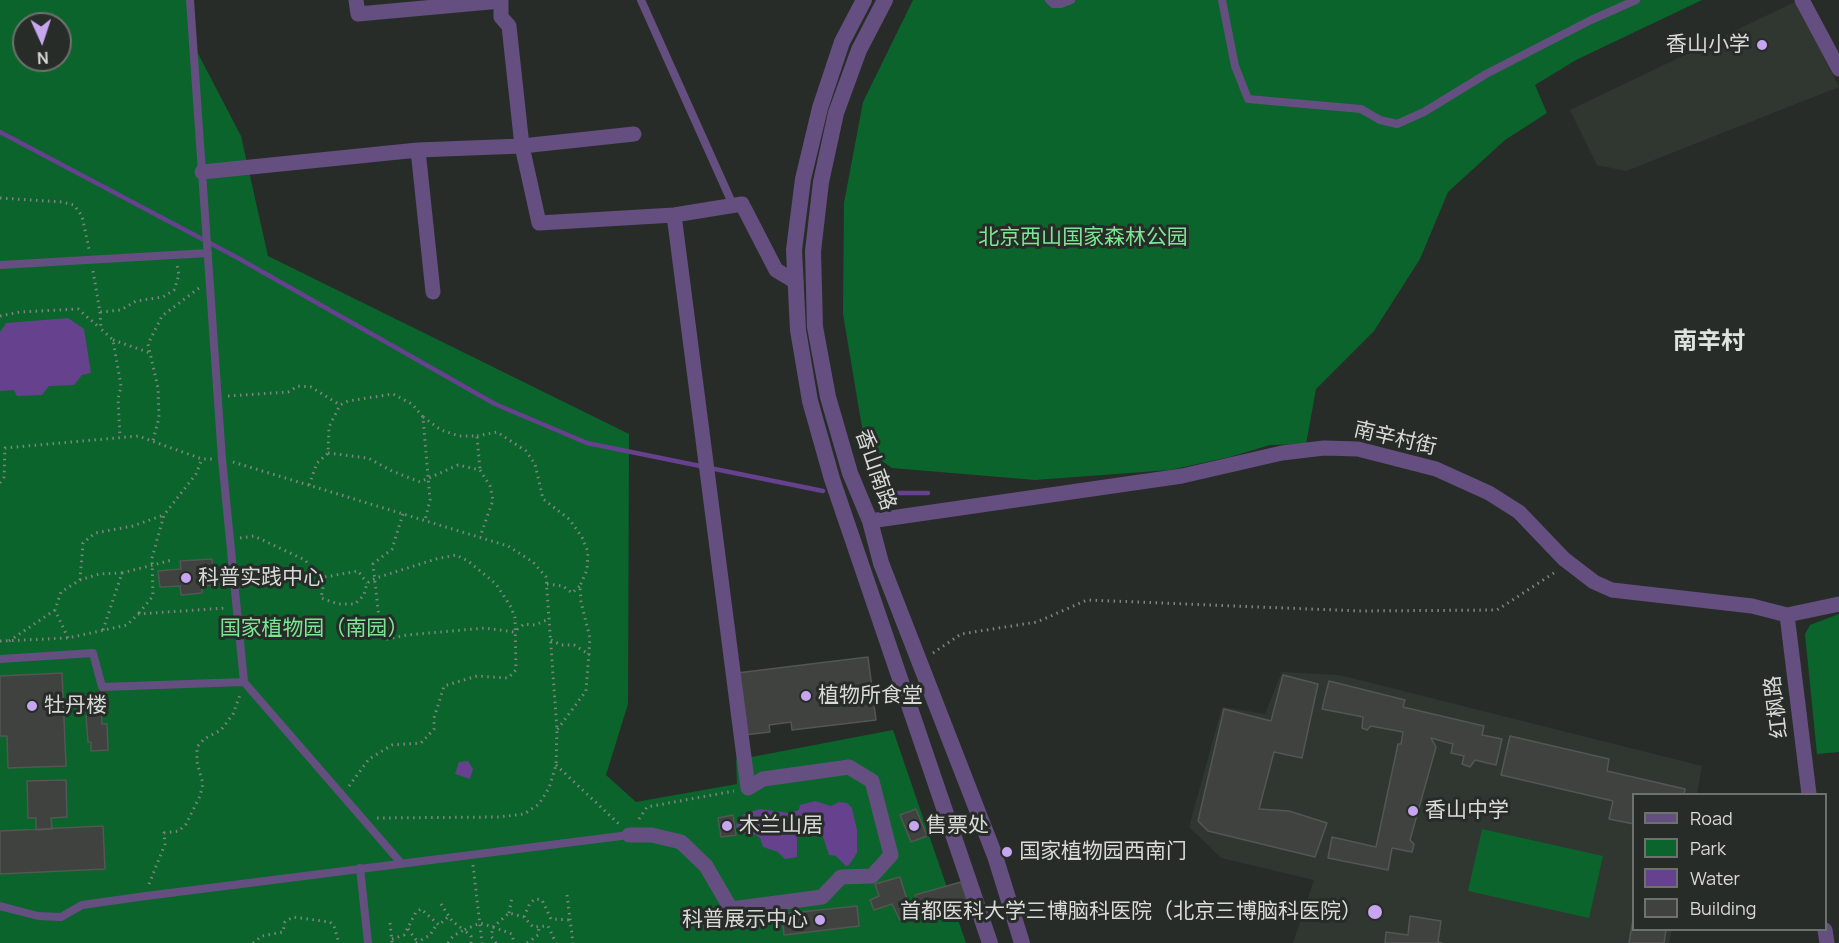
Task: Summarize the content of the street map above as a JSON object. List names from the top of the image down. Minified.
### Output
{"streets":{"street":["南辛村街","香山南路","红枫路"]},"crossings":[["南辛村街","香山南路"],["南辛村街","红枫路"]],"districts":["南辛村"],"parks":["北京西山国家森林公园","国家植物园（南园）"],"places":["香山小学","科普实践中心","植物所食堂","牡丹楼","香山中学","木兰山居","售票处","国家植物园西南门","首都医科大学三博脑科医院（北京三博脑科医院）","科普展示中心"],"legend":["Road","Park","Water","Building"],"north":"bottom"}
